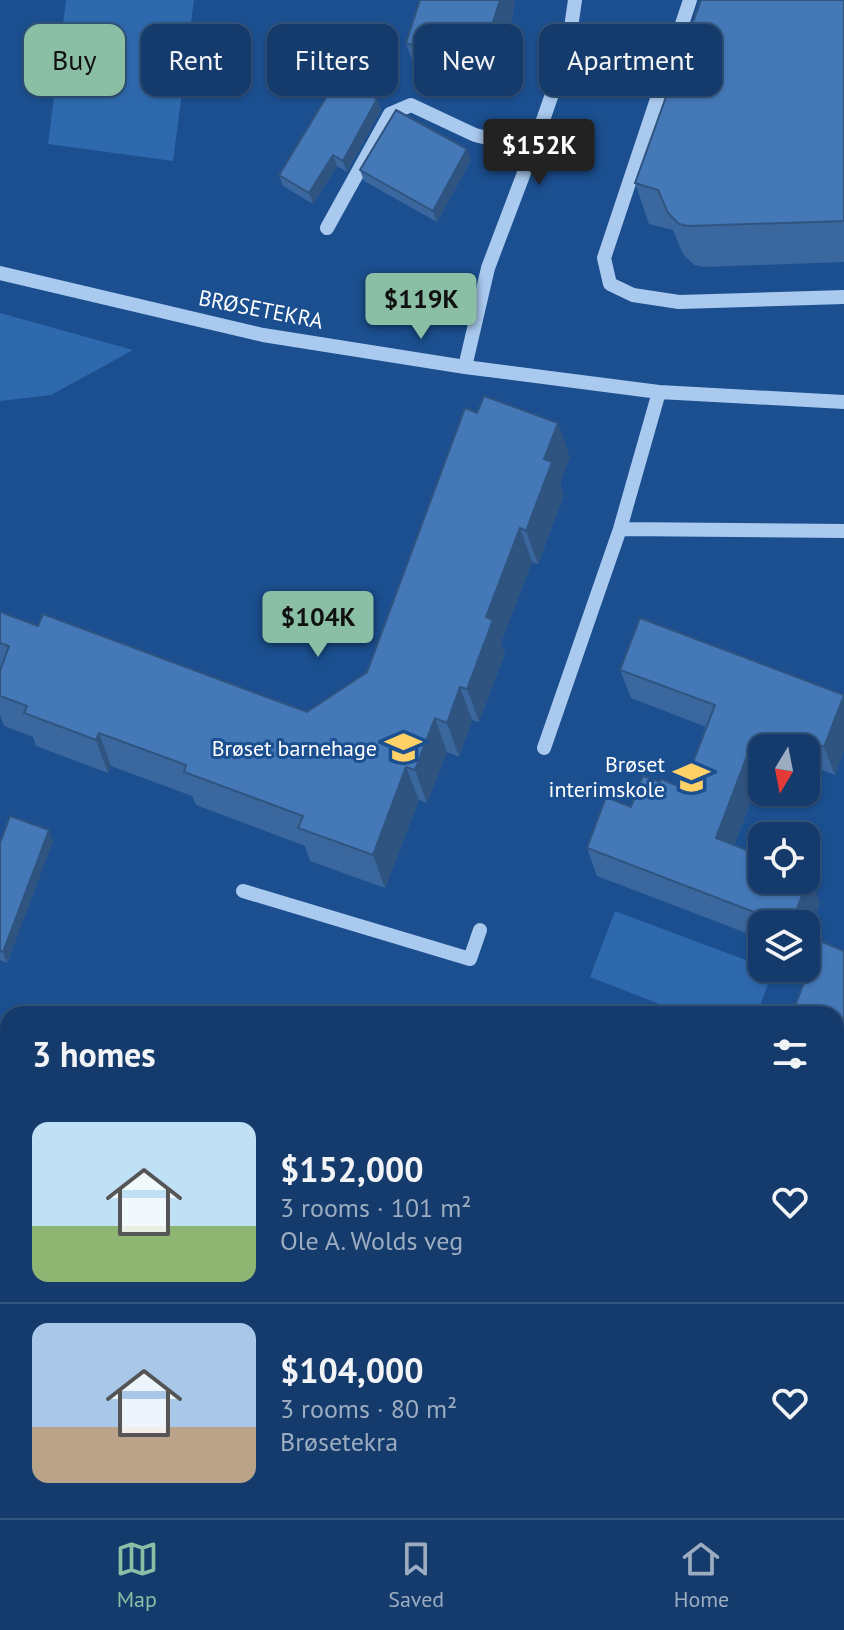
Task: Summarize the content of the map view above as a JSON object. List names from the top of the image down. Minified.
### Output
{"streets":{"street":["BRØSETEKRA"]},"places":{"school or university":["Brøset barnehage","Brøset interimskole"]},"north":"bottom","page":{"chip":["Buy","Rent","Filters","New","Apartment"],"price":["$152K","$119K","$104K"],"heading":"3 homes","list":[{"name":"$152,000","note":"3 rooms · 101 m² · Ole A. Wolds veg"},{"name":"$104,000","note":"3 rooms · 80 m² · Brøsetekra"}],"tabs":["Map","Saved","Home"]}}
